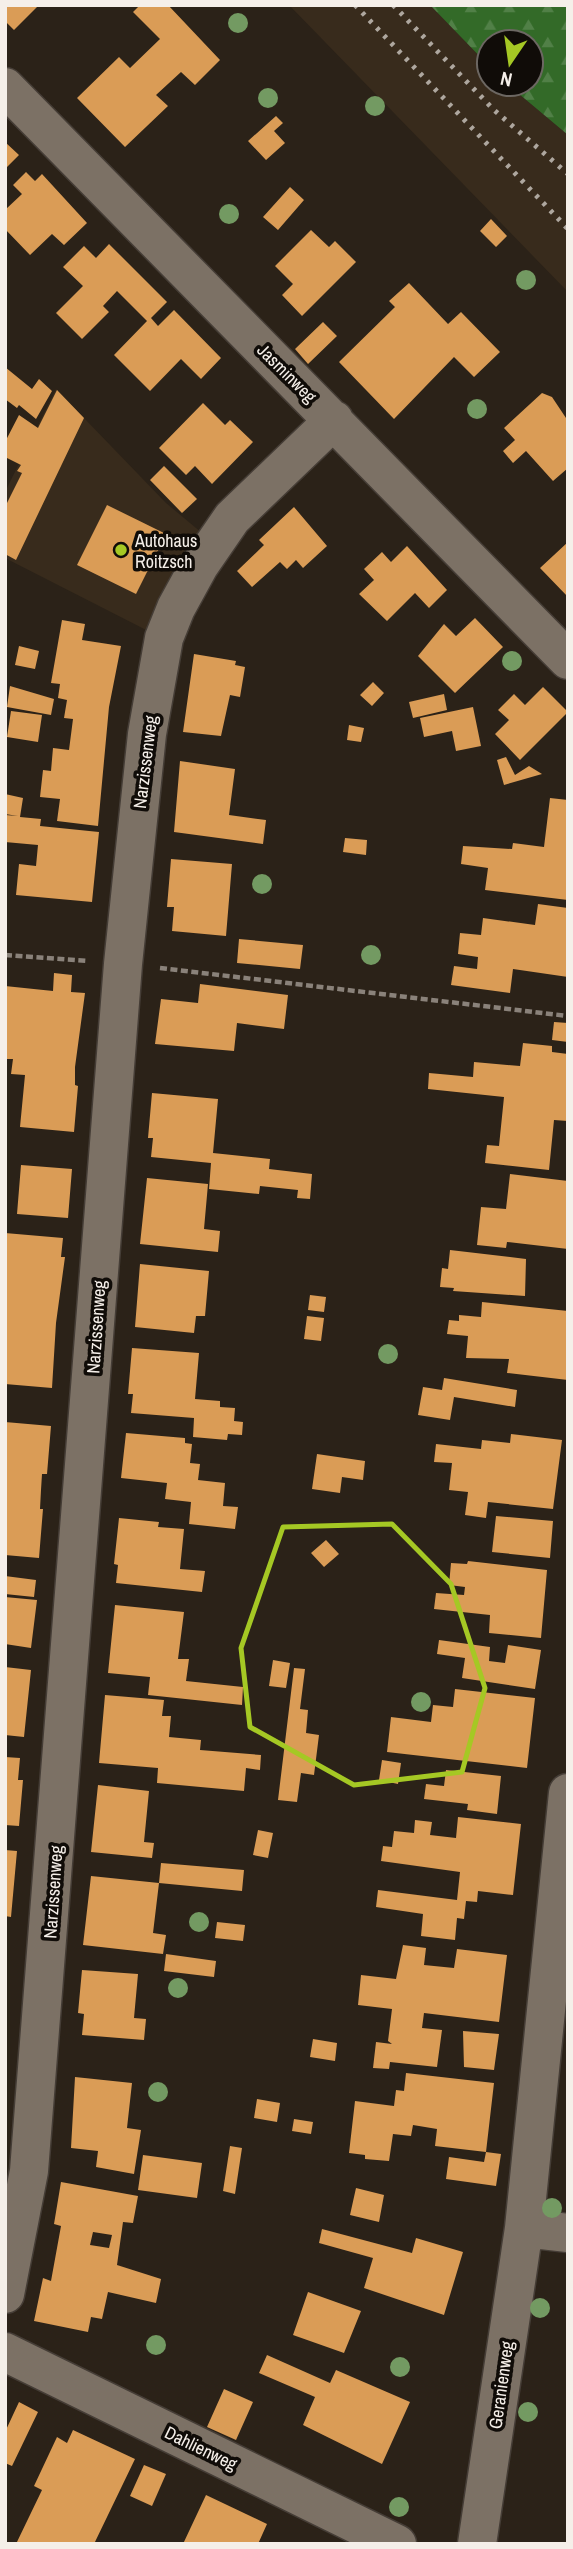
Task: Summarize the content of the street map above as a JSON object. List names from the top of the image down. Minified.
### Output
{"streets":{"street":["Jasminweg","Narzissenweg","Geranienweg","Dahlienweg"]},"crossings":[["Jasminweg","Narzissenweg"]],"places":["Autohaus Roitzsch"],"north":"bottom"}
